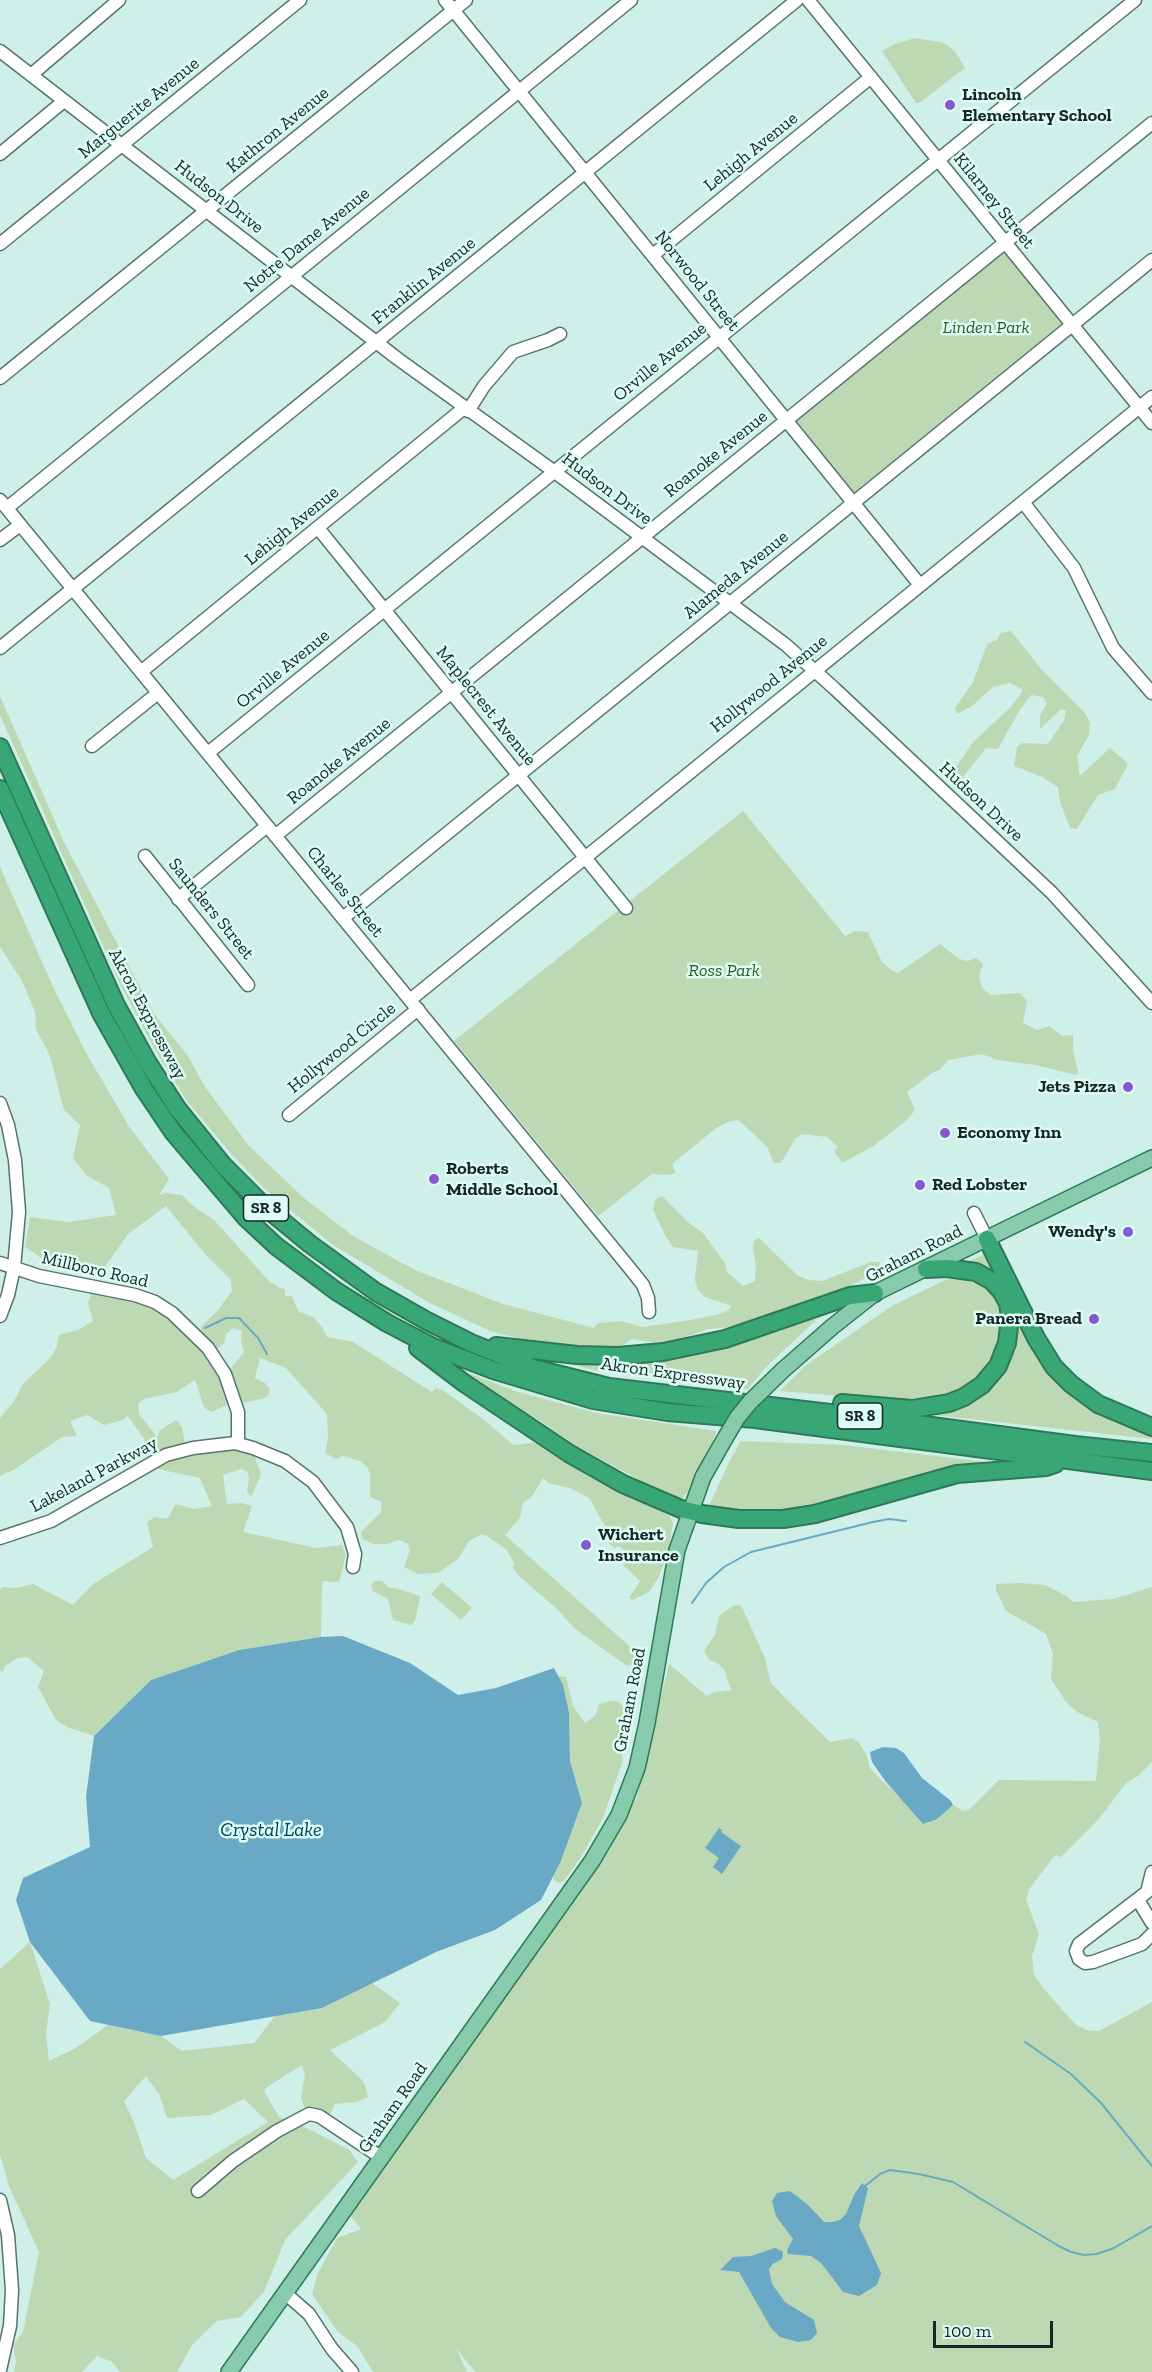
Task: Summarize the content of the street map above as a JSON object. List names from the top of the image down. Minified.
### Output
{"streets":{"highway":["Akron Expressway","SR 8"],"main road":["Graham Road"],"street":["Marguerite Avenue","Kathron Avenue","Lehigh Avenue","Hudson Drive","Kilarney Street","Notre Dame Avenue","Franklin Avenue","Norwood Street","Orville Avenue","Roanoke Avenue","Alameda Avenue","Hollywood Avenue","Maplecrest Avenue","Charles Street","Saunders Street","Hollywood Circle","Millboro Road","Lakeland Parkway"]},"crossings":[["Marguerite Avenue","Hudson Drive"],["Kathron Avenue","Hudson Drive"],["Kathron Avenue","Norwood Street"],["Lehigh Avenue","Hudson Drive"],["Lehigh Avenue","Kilarney Street"],["Lehigh Avenue","Norwood Street"],["Lehigh Avenue","Maplecrest Avenue"],["Lehigh Avenue","Charles Street"],["Hudson Drive","Notre Dame Avenue"],["Hudson Drive","Franklin Avenue"],["Hudson Drive","Orville Avenue"],["Hudson Drive","Roanoke Avenue"],["Hudson Drive","Alameda Avenue"],["Hudson Drive","Hollywood Avenue"],["Kilarney Street","Orville Avenue"],["Kilarney Street","Roanoke Avenue"],["Kilarney Street","Alameda Avenue"],["Kilarney Street","Hollywood Avenue"],["Notre Dame Avenue","Norwood Street"],["Notre Dame Avenue","Charles Street"],["Franklin Avenue","Norwood Street"],["Franklin Avenue","Charles Street"],["Norwood Street","Orville Avenue"],["Norwood Street","Roanoke Avenue"],["Norwood Street","Alameda Avenue"],["Norwood Street","Hollywood Avenue"],["Orville Avenue","Maplecrest Avenue"],["Orville Avenue","Charles Street"],["Roanoke Avenue","Maplecrest Avenue"],["Roanoke Avenue","Charles Street"],["Roanoke Avenue","Saunders Street"],["Alameda Avenue","Maplecrest Avenue"],["Alameda Avenue","Charles Street"],["Hollywood Avenue","Maplecrest Avenue"],["Hollywood Avenue","Charles Street"],["Hollywood Avenue","Hollywood Circle"],["Charles Street","Hollywood Circle"],["Millboro Road","Lakeland Parkway"]],"water":["Crystal Lake"],"parks":["Linden Park","Ross Park"],"places":["Lincoln Elementary School","Jets Pizza","Economy Inn","Roberts Middle School","Red Lobster","Wendy's","Panera Bread","Wichert Insurance"],"scale_bar":"100 m"}
